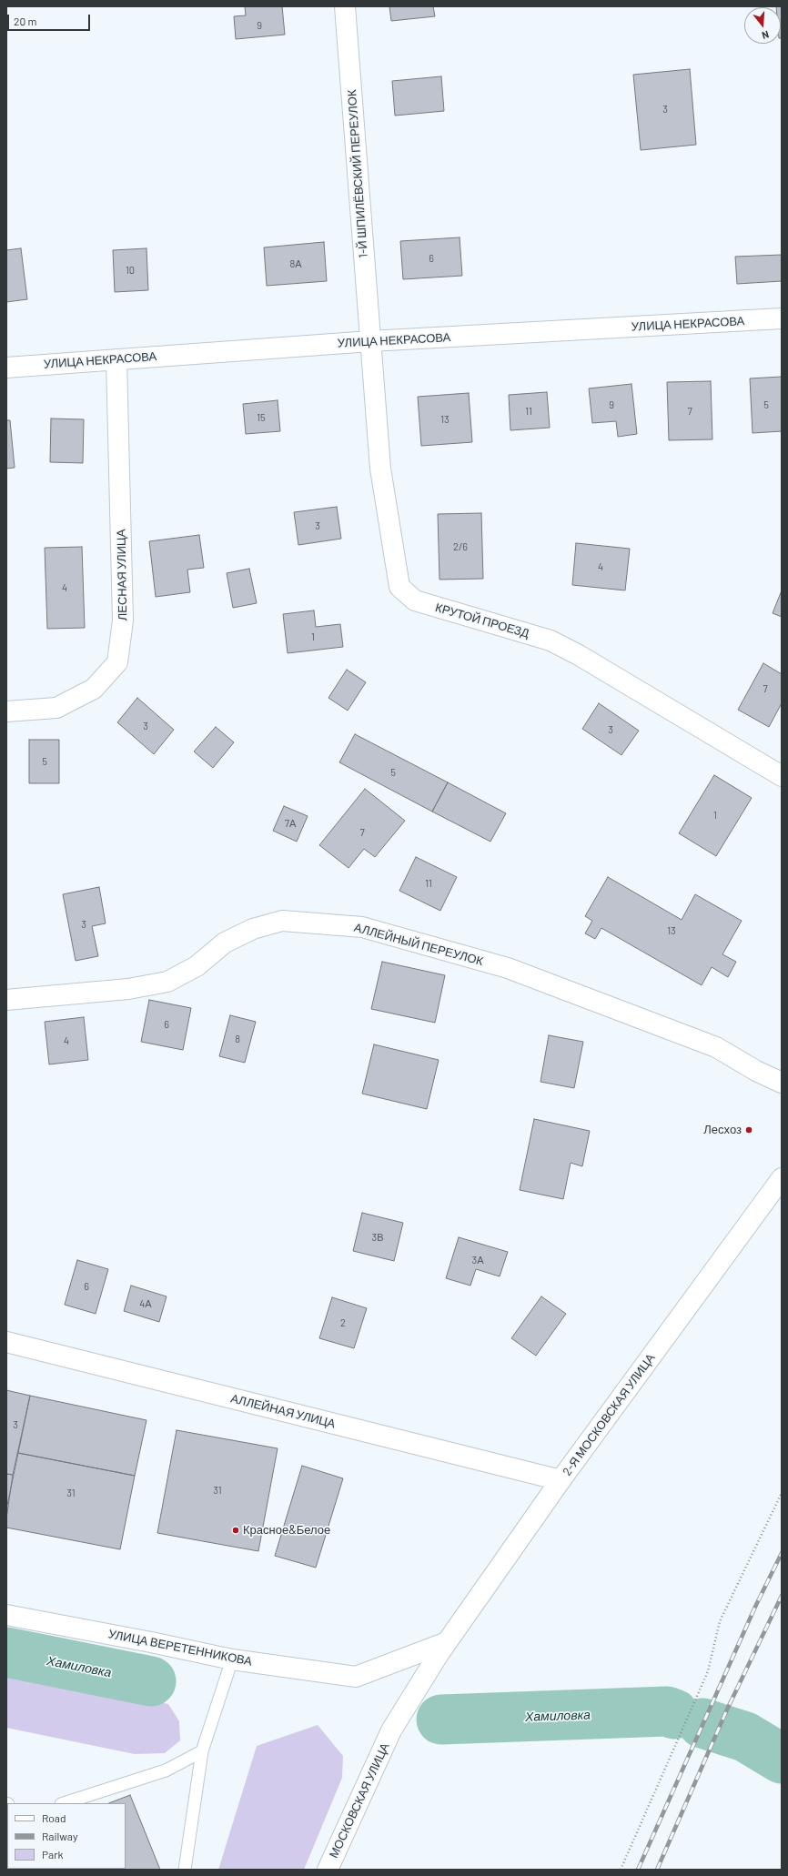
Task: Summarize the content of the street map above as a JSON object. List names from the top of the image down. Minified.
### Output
{"streets":{"street":["1-Й ШПИЛЁВСКИЙ ПЕРЕУЛОК","УЛИЦА НЕКРАСОВА","ЛЕСНАЯ УЛИЦА","КРУТОЙ ПРОЕЗД","АЛЛЕЙНЫЙ ПЕРЕУЛОК","АЛЛЕЙНАЯ УЛИЦА","2-Я МОСКОВСКАЯ УЛИЦА","УЛИЦА ВЕРЕТЕННИКОВА","МОСКОВСКАЯ УЛИЦА"]},"crossings":[["1-Й ШПИЛЁВСКИЙ ПЕРЕУЛОК","УЛИЦА НЕКРАСОВА"],["1-Й ШПИЛЁВСКИЙ ПЕРЕУЛОК","КРУТОЙ ПРОЕЗД"],["УЛИЦА НЕКРАСОВА","ЛЕСНАЯ УЛИЦА"],["УЛИЦА НЕКРАСОВА","КРУТОЙ ПРОЕЗД"],["АЛЛЕЙНАЯ УЛИЦА","2-Я МОСКОВСКАЯ УЛИЦА"],["2-Я МОСКОВСКАЯ УЛИЦА","УЛИЦА ВЕРЕТЕННИКОВА"],["2-Я МОСКОВСКАЯ УЛИЦА","МОСКОВСКАЯ УЛИЦА"]],"water":["Хамиловка"],"places":["Лесхоз","Красное&Белое"],"house_numbers":["9","3","6","8А","10","9","5","11","7","15","13","3","2/6","4","4","1","7","3","3","5","5","1","7А","7","11","3","13","6","8","4","3В","3А","6","4А","2","3","31","31"],"legend":["Road","Railway","Park"],"scale_bar":"20 m","north":"bottom"}
